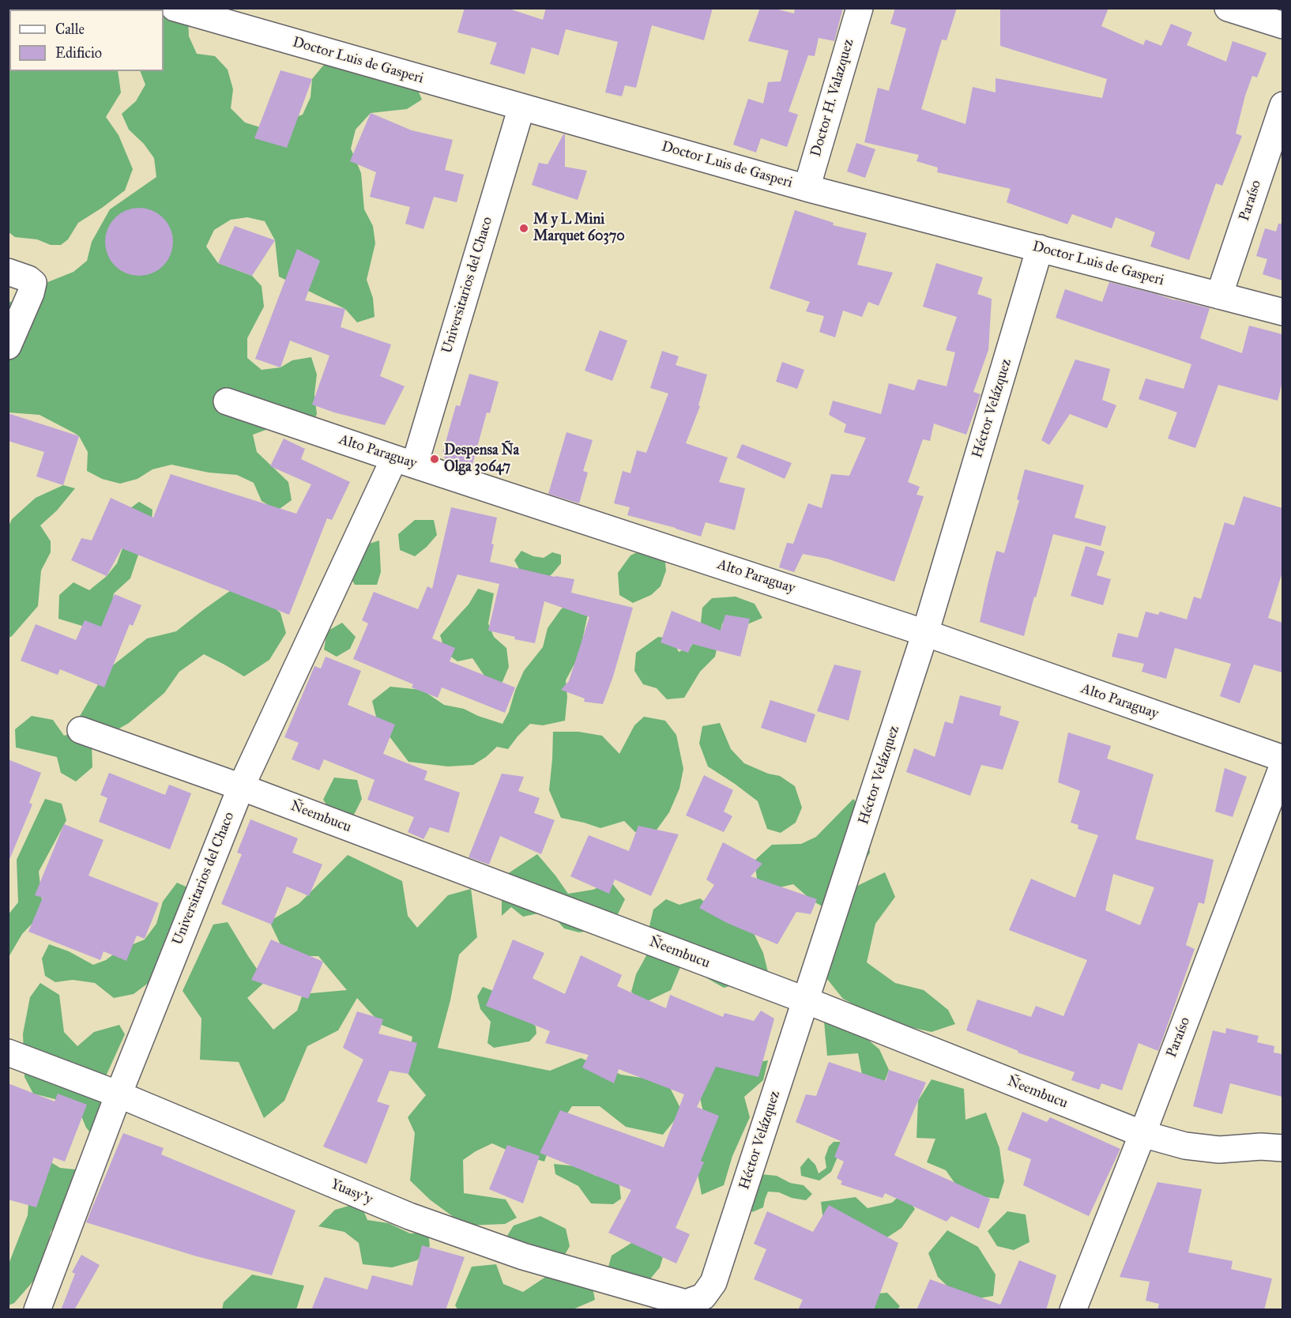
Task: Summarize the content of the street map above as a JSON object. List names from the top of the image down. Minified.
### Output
{"streets":{"street":["Doctor Luis de Gasperi","Doctor H. Valazquez","Paraíso","Universitarios del Chaco","Héctor Velázquez","Alto Paraguay","Ñeembucu","Yuasy'y"]},"crossings":[["Doctor Luis de Gasperi","Doctor H. Valazquez"],["Doctor Luis de Gasperi","Paraíso"],["Doctor Luis de Gasperi","Universitarios del Chaco"],["Doctor Luis de Gasperi","Héctor Velázquez"],["Paraíso","Ñeembucu"],["Universitarios del Chaco","Alto Paraguay"],["Universitarios del Chaco","Ñeembucu"],["Universitarios del Chaco","Yuasy'y"],["Héctor Velázquez","Alto Paraguay"],["Héctor Velázquez","Ñeembucu"],["Héctor Velázquez","Yuasy'y"]],"places":["M y L Mini Marquet 60370","Despensa Ña Olga 30647"],"legend":["Calle","Edificio"]}
